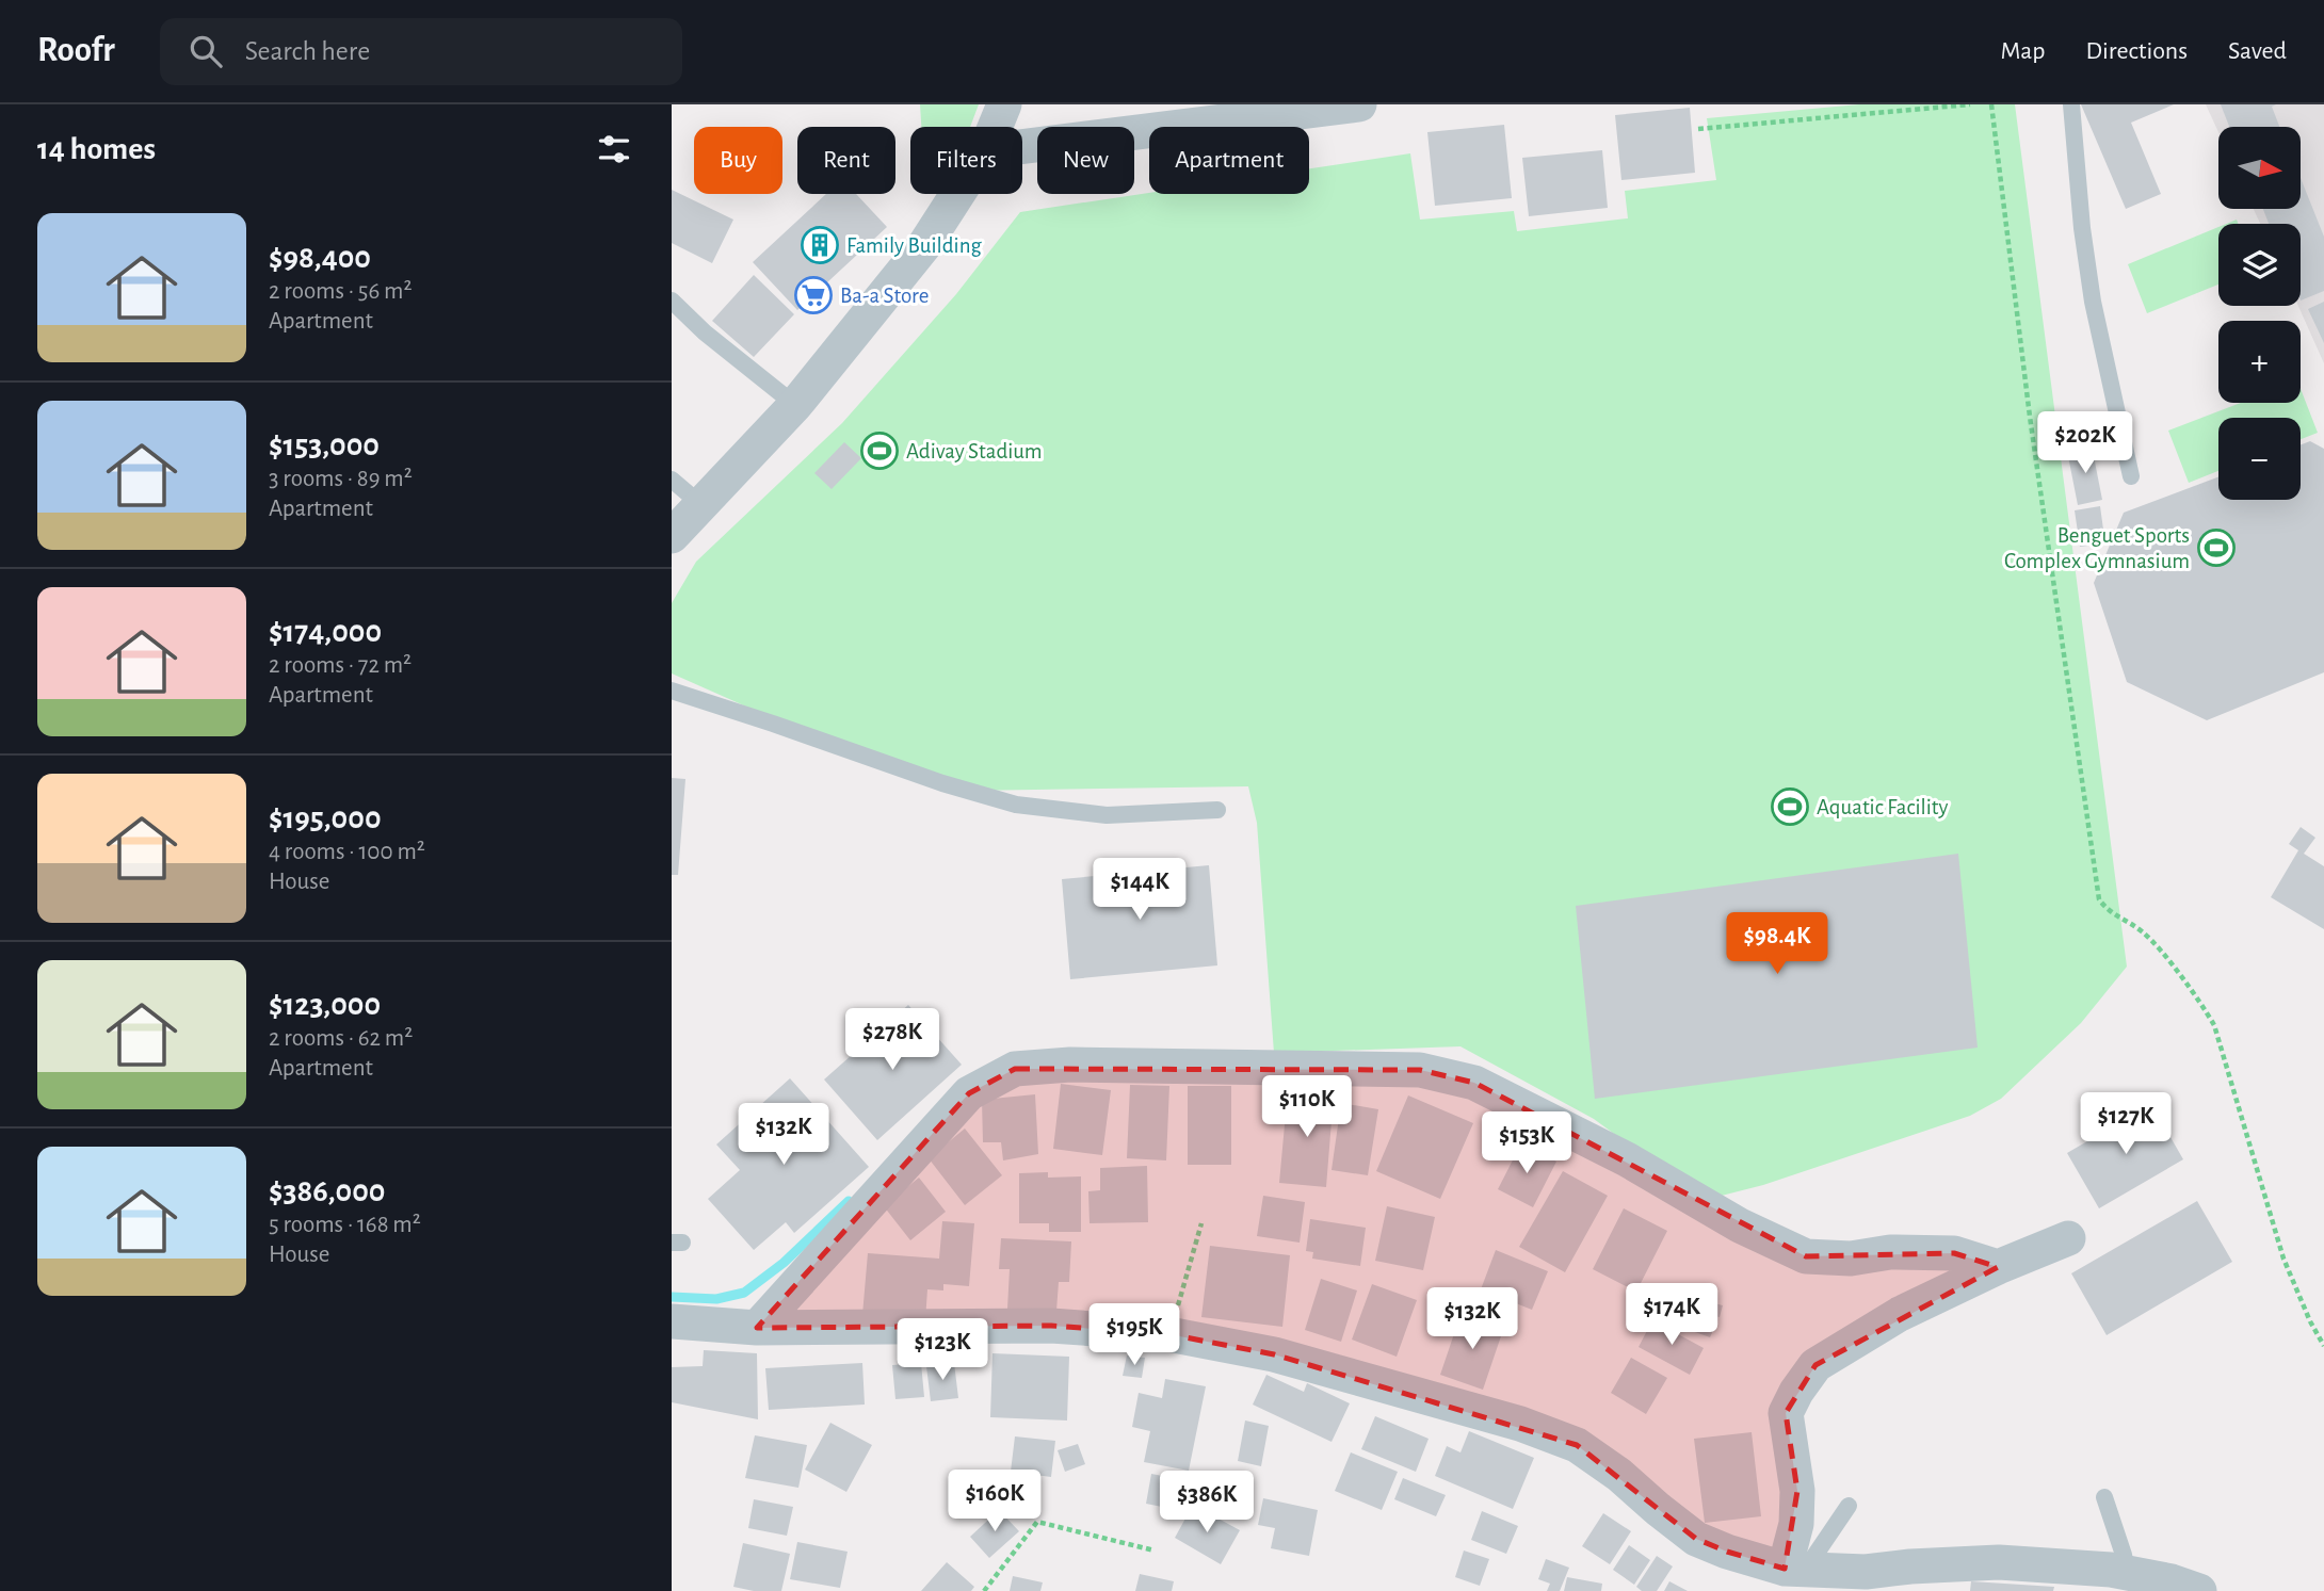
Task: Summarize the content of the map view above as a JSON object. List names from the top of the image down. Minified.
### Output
{"places":{"building":["Family Building"],"supermarket":["Ba-a Store"],"sports":["Adivay Stadium","Benguet Sports Complex Gymnasium","Aquatic Facility"]},"north":"right","page":{"header":"Roofr","search":"Search here","nav":["Map","Directions","Saved"],"heading":"14 homes","map_buttons":["+","−"],"chip":["Buy","Rent","Filters","New","Apartment"],"list":[{"name":"$98,400","note":"2 rooms · 56 m² · Apartment"},{"name":"$153,000","note":"3 rooms · 89 m² · Apartment"},{"name":"$174,000","note":"2 rooms · 72 m² · Apartment"},{"name":"$195,000","note":"4 rooms · 100 m² · House"},{"name":"$123,000","note":"2 rooms · 62 m² · Apartment"},{"name":"$386,000","note":"5 rooms · 168 m² · House"}],"price":["$202K","$144K","$98.4K","$278K","$110K","$127K","$132K","$153K","$174K","$132K","$195K","$123K","$160K","$386K"]}}
